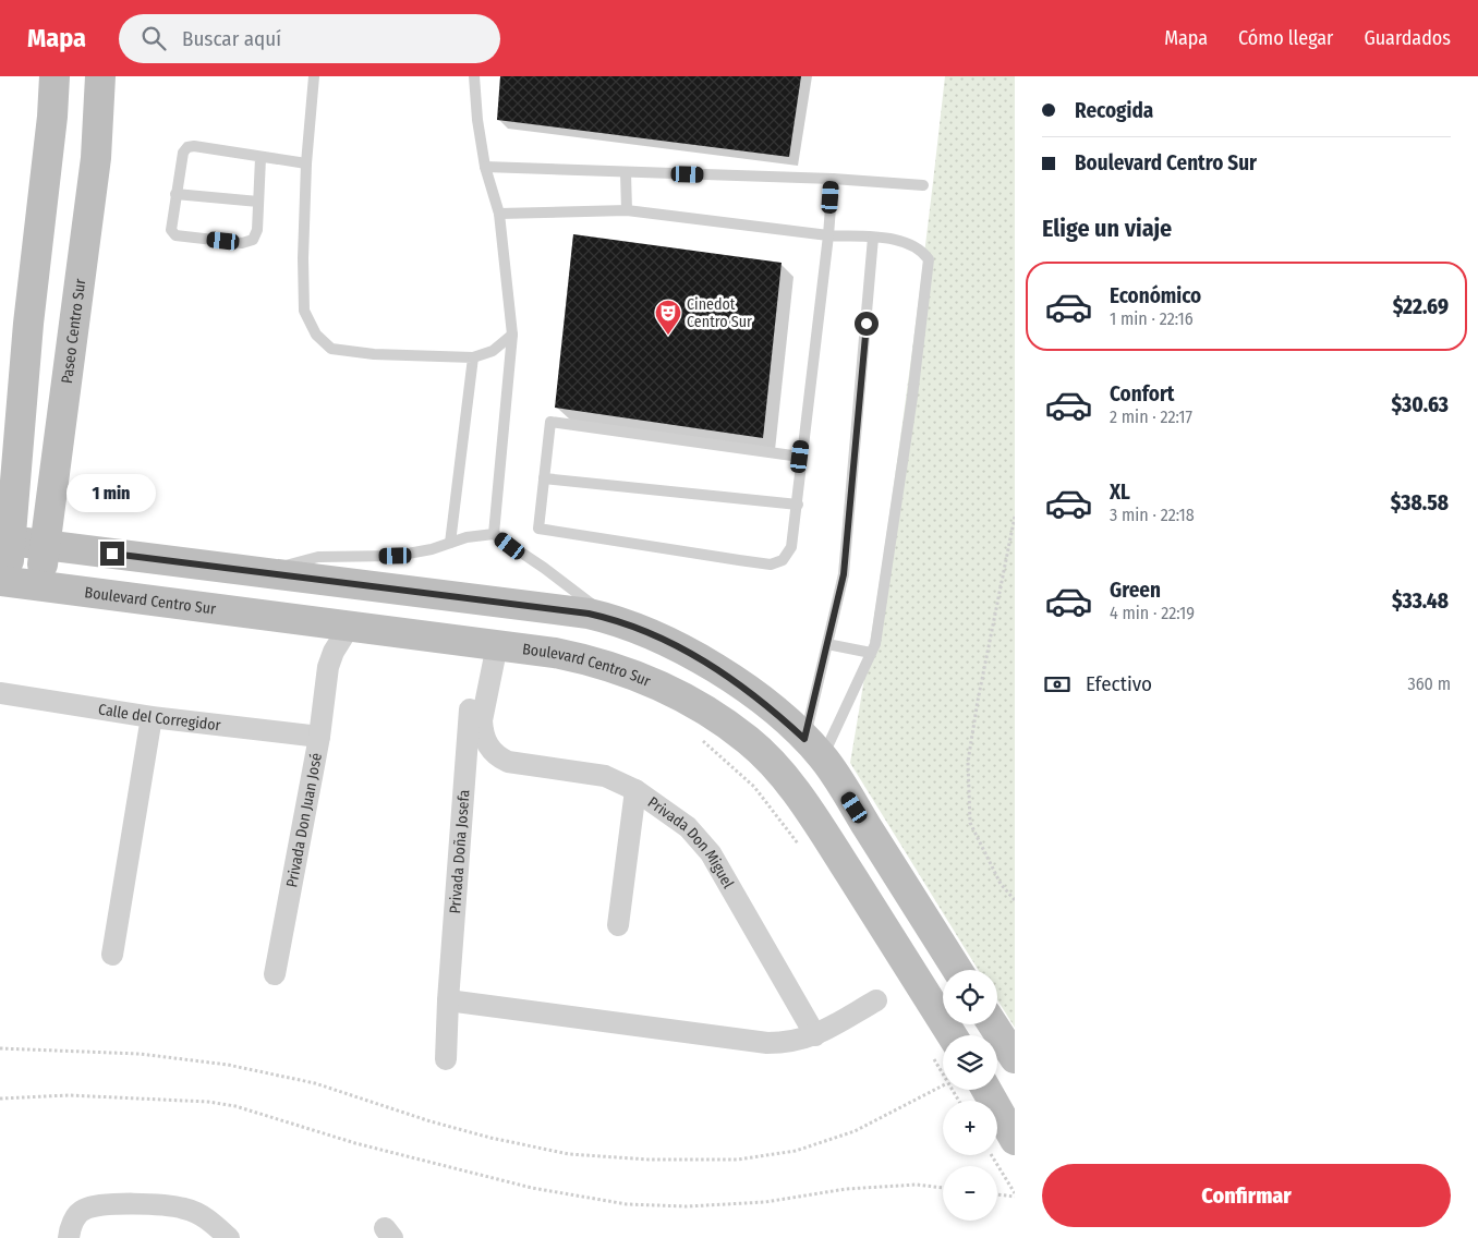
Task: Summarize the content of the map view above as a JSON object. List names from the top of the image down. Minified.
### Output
{"streets":{"street":["Paseo Centro Sur","Boulevard Centro Sur","Calle del Corregidor","Privada Don Juan José","Privada Don Miguel","Privada Doña Josefa"]},"crossings":[["Paseo Centro Sur","Boulevard Centro Sur"],["Boulevard Centro Sur","Privada Don Juan José"],["Boulevard Centro Sur","Privada Don Miguel"],["Boulevard Centro Sur","Privada Doña Josefa"],["Calle del Corregidor","Privada Don Juan José"],["Privada Don Miguel","Privada Doña Josefa"]],"places":{"theatre":["Cinedot Centro Sur"]},"page":{"header":"Mapa","search":"Buscar aquí","nav":["Mapa","Cómo llegar","Guardados"],"banner":["Recogida","Boulevard Centro Sur"],"heading":"Elige un viaje","list":[{"name":"Económico","note":"1 min · 22:16","value":"$22.69"},{"name":"Confort","note":"2 min · 22:17","value":"$30.63"},{"name":"XL","note":"3 min · 22:18","value":"$38.58"},{"name":"Green","note":"4 min · 22:19","value":"$33.48"}],"bubble":"1 min","pay":["Efectivo","360 m"],"map_buttons":["+","−"],"buttons":"Confirmar"}}
